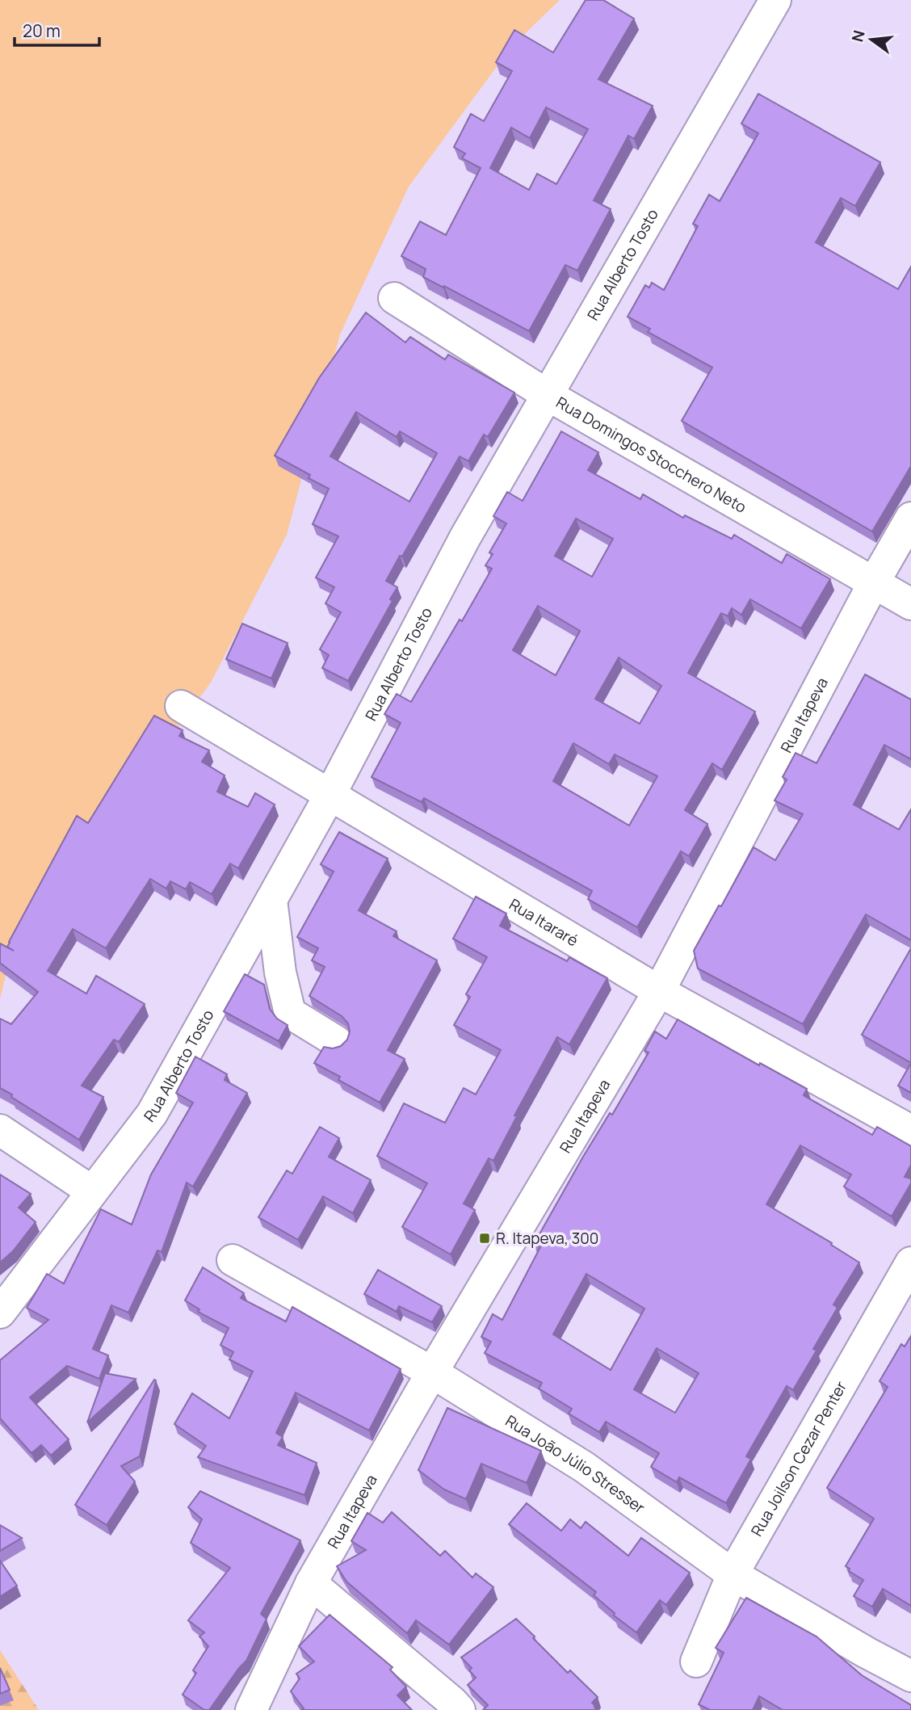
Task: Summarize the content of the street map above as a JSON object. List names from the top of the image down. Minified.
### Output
{"streets":{"street":["Rua Alberto Tosto","Rua Domingos Stocchero Neto","Rua Itapeva","Rua Itararé","Rua Joilson Cezar Penter","Rua João Júlio Stresser"]},"crossings":[["Rua Alberto Tosto","Rua Domingos Stocchero Neto"],["Rua Alberto Tosto","Rua Itararé"],["Rua Domingos Stocchero Neto","Rua Itapeva"],["Rua Itapeva","Rua Itararé"],["Rua Itapeva","Rua João Júlio Stresser"],["Rua Joilson Cezar Penter","Rua João Júlio Stresser"]],"places":{"transit":["R. Itapeva, 300"]},"scale_bar":"20 m","north":"left"}
